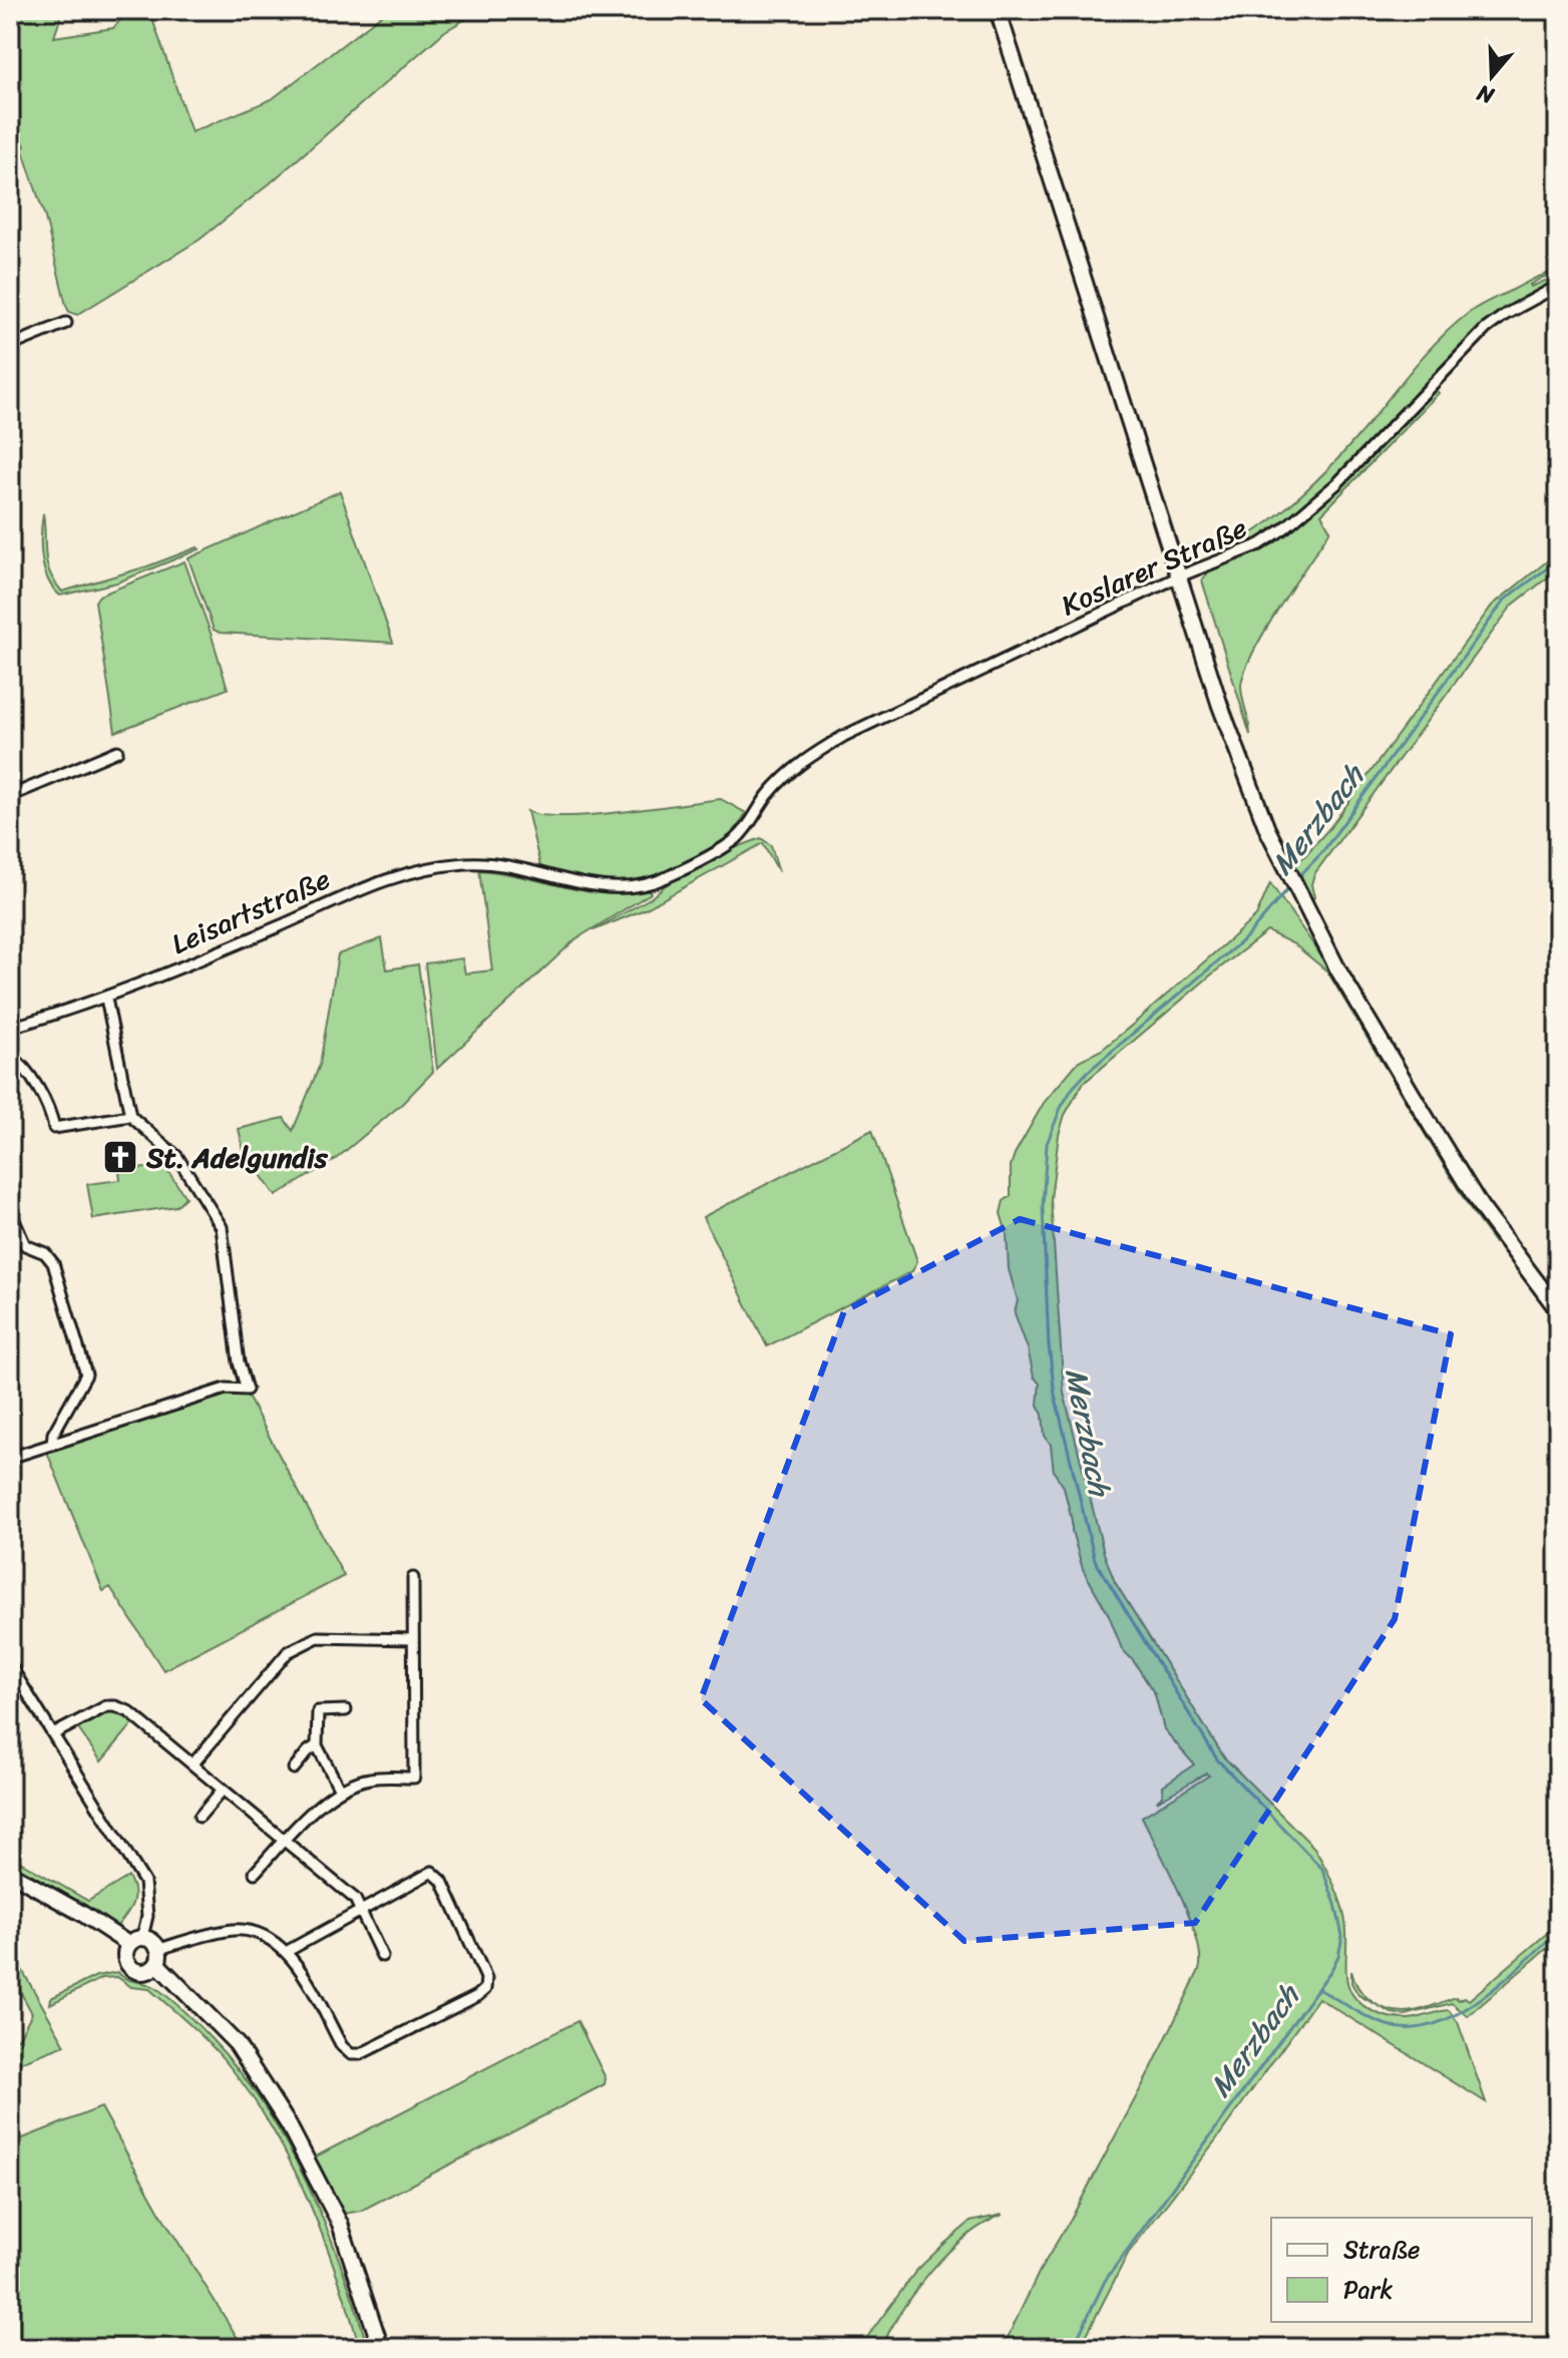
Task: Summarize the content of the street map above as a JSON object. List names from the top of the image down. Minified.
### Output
{"streets":{"street":["Koslarer Straße","Leisartstraße"]},"crossings":[["Koslarer Straße","Leisartstraße"]],"water":["Merzbach"],"places":{"church":["St. Adelgundis"]},"legend":["Straße","Park"],"north":"bottom"}
